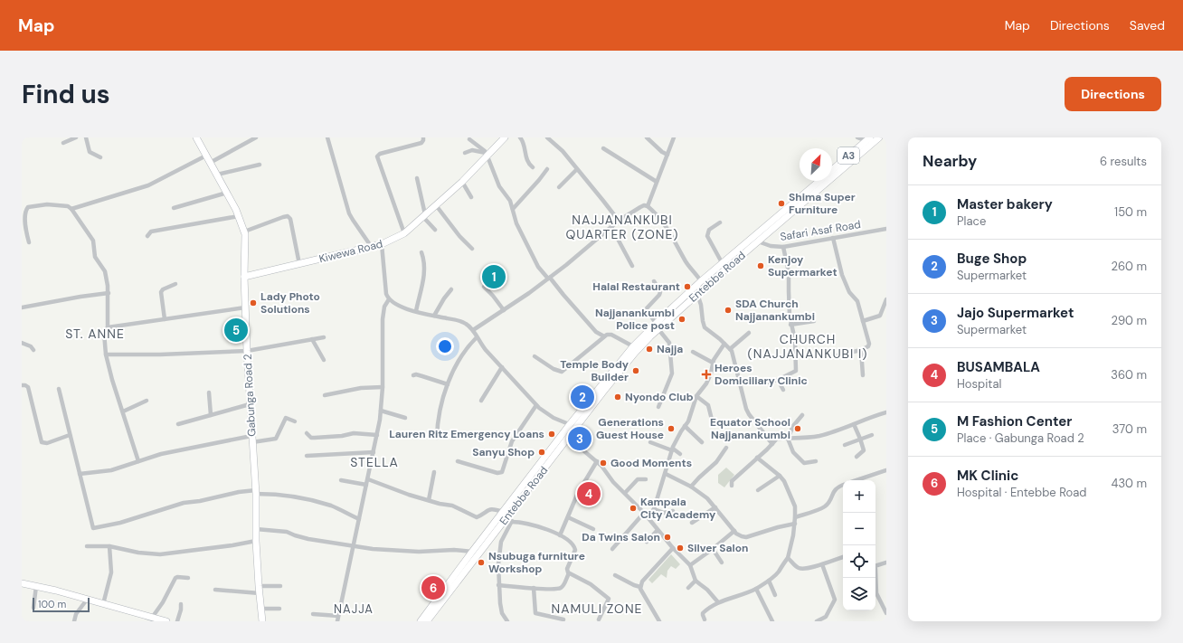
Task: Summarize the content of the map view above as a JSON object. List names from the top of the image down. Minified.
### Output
{"streets":{"main road":["A3","Kiwewa Road","Entebbe Road","Gabunga Road 2"],"street":["Safari Asaf Road"]},"crossings":[["Safari Asaf Road","Entebbe Road"],["Kiwewa Road","Gabunga Road 2"]],"districts":["NAJJANANKUBI QUARTER (ZONE)","ST. ANNE","CHURCH (NAJJANANKUBI I)","STELLA","NAJJA","NAMULI ZONE"],"places":{"other":["Shima Super Furniture","Kenjoy Supermarket","Halal Restaurant","Lady Photo Solutions","SDA Church Najjanankumbi","Najjanankumbi Police post","Najja","Temple Body Builder","Nyondo Club","Generations Guest House","Equator School Najjanankumbi","Lauren Ritz Emergency Loans","Sanyu Shop","Good Moments","Kampala City Academy","Da Twins Salon","Silver Salon","Nsubuga furniture Workshop"],"health":["Heroes Domiciliary Clinic"]},"scale_bar":"100 m","north":"top right","page":{"header":"Map","nav":["Map","Directions","Saved"],"buttons":"Directions","title":"Find us","heading":["Nearby","6 results"],"list":[{"mark":"1","name":"Master bakery","note":"Place","value":"150 m"},{"mark":"2","name":"Buge Shop","note":"Supermarket","value":"260 m"},{"mark":"3","name":"Jajo Supermarket","note":"Supermarket","value":"290 m"},{"mark":"4","name":"BUSAMBALA","note":"Hospital","value":"360 m"},{"mark":"5","name":"M Fashion Center","note":"Place · Gabunga Road 2","value":"370 m"},{"mark":"6","name":"MK Clinic","note":"Hospital · Entebbe Road","value":"430 m"}],"pins":["1","5","2","3","4","6"],"map_buttons":["+","−"],"scale":"100 m"}}
